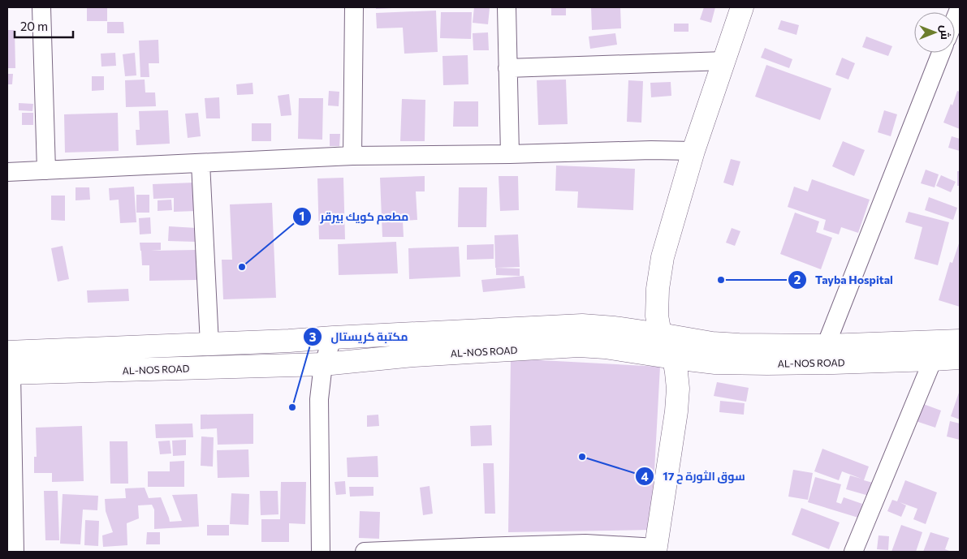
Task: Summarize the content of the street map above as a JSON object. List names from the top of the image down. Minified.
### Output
{"streets":{"main road":["AL-NOS ROAD"]},"places":["مطعم كويك بيرقر","Tayba Hospital","مكتبة كريستال","سوق الثورة ح 17"],"scale_bar":"20 m","north":"right"}
